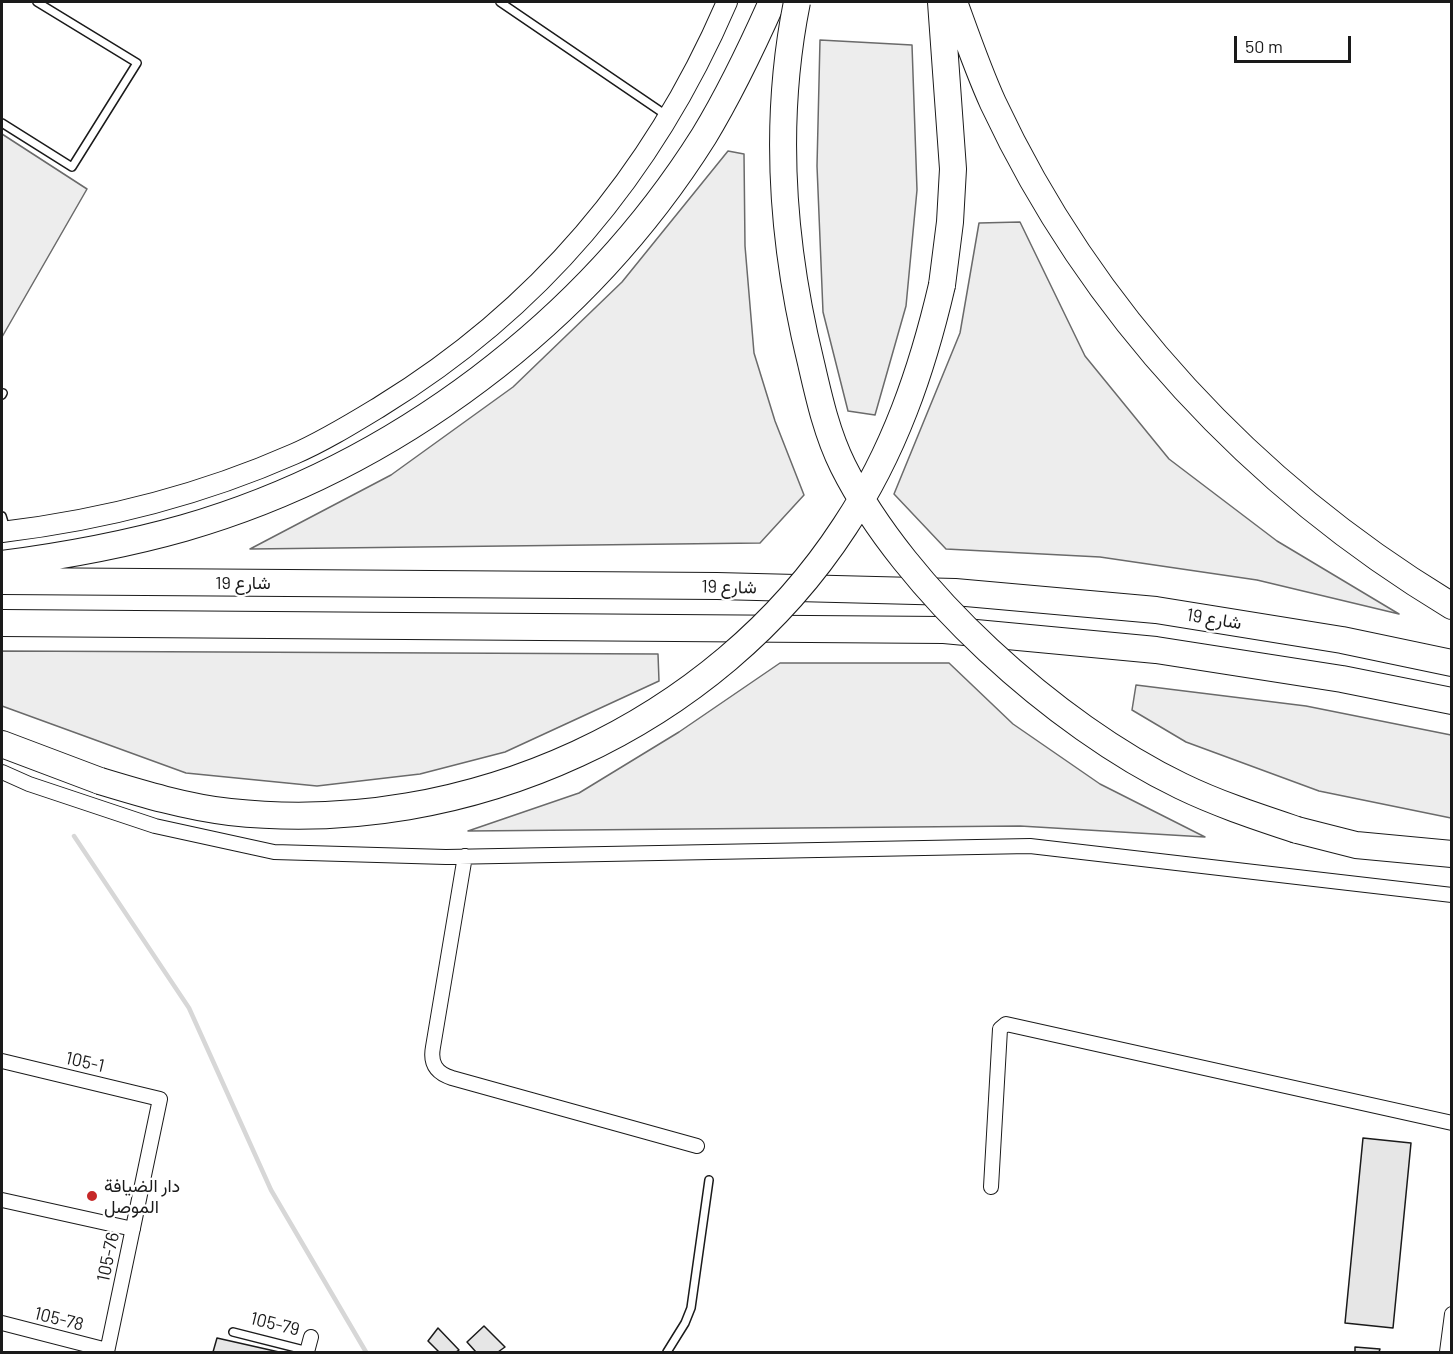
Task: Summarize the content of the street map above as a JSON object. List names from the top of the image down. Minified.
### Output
{"streets":{"highway":["شارع 19"],"street":["105-1","105-76","105-78"],"lane":["105-79"]},"crossings":[["105-1","105-76"],["105-76","105-78"]],"places":["دار الضيافة الموصل"],"scale_bar":"50 m"}
